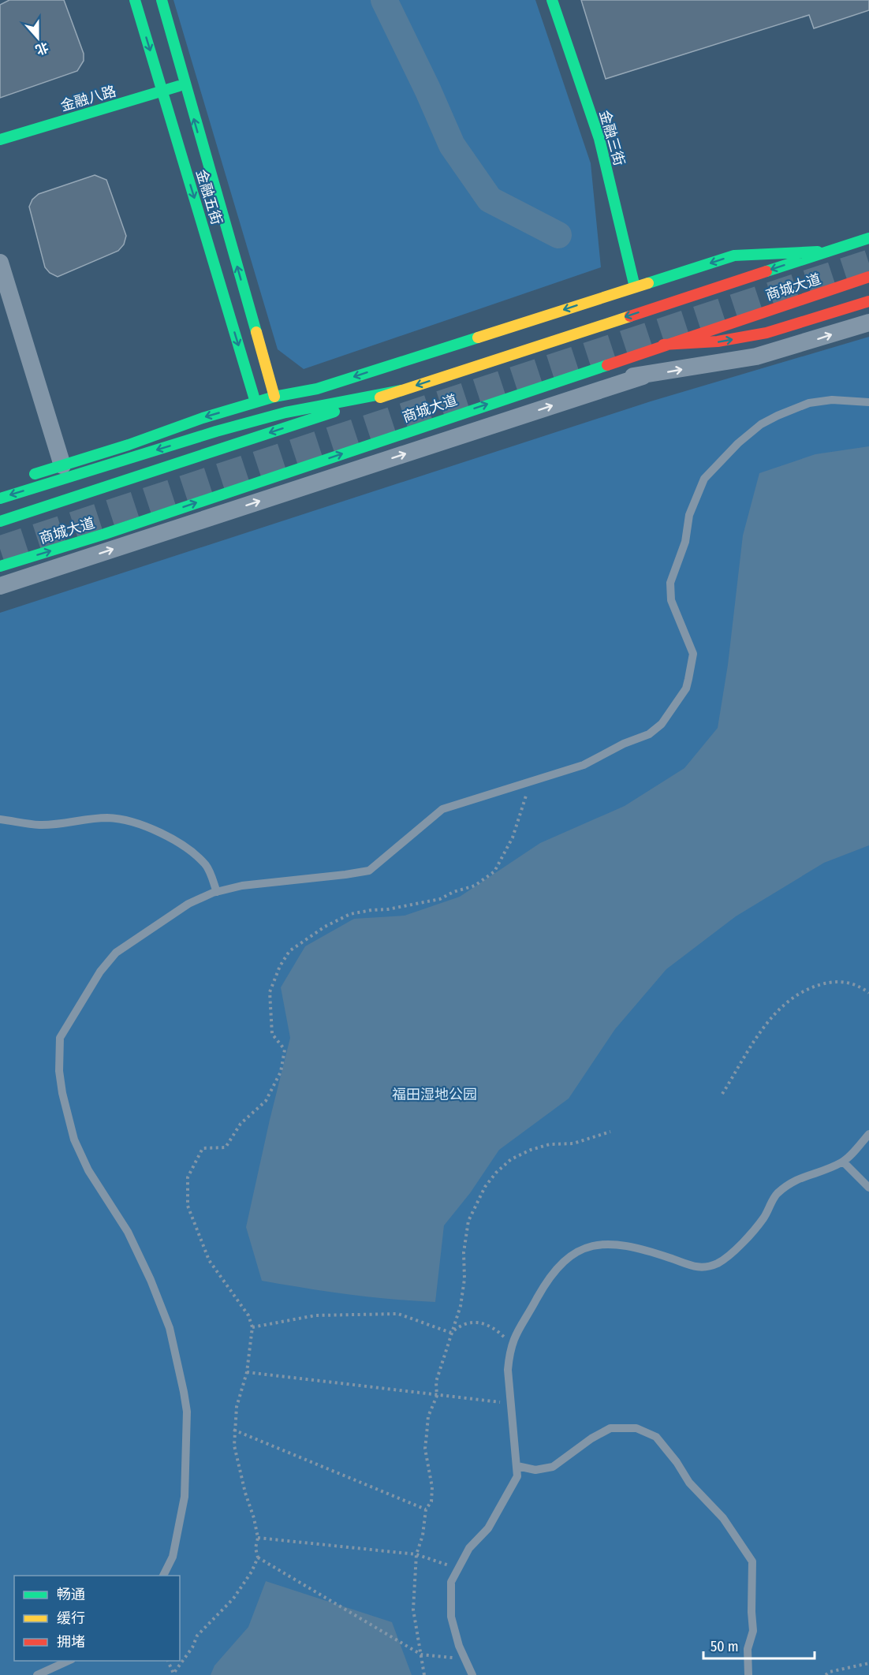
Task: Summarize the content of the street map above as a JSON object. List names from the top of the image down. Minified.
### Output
{"streets":{"main road":["金融八路","金融三街","金融五街","商城大道"]},"crossings":[["金融八路","金融五街"]],"parks":["福田湿地公园"],"legend":["畅通","缓行","拥堵"],"scale_bar":"50 m","north":"bottom"}
